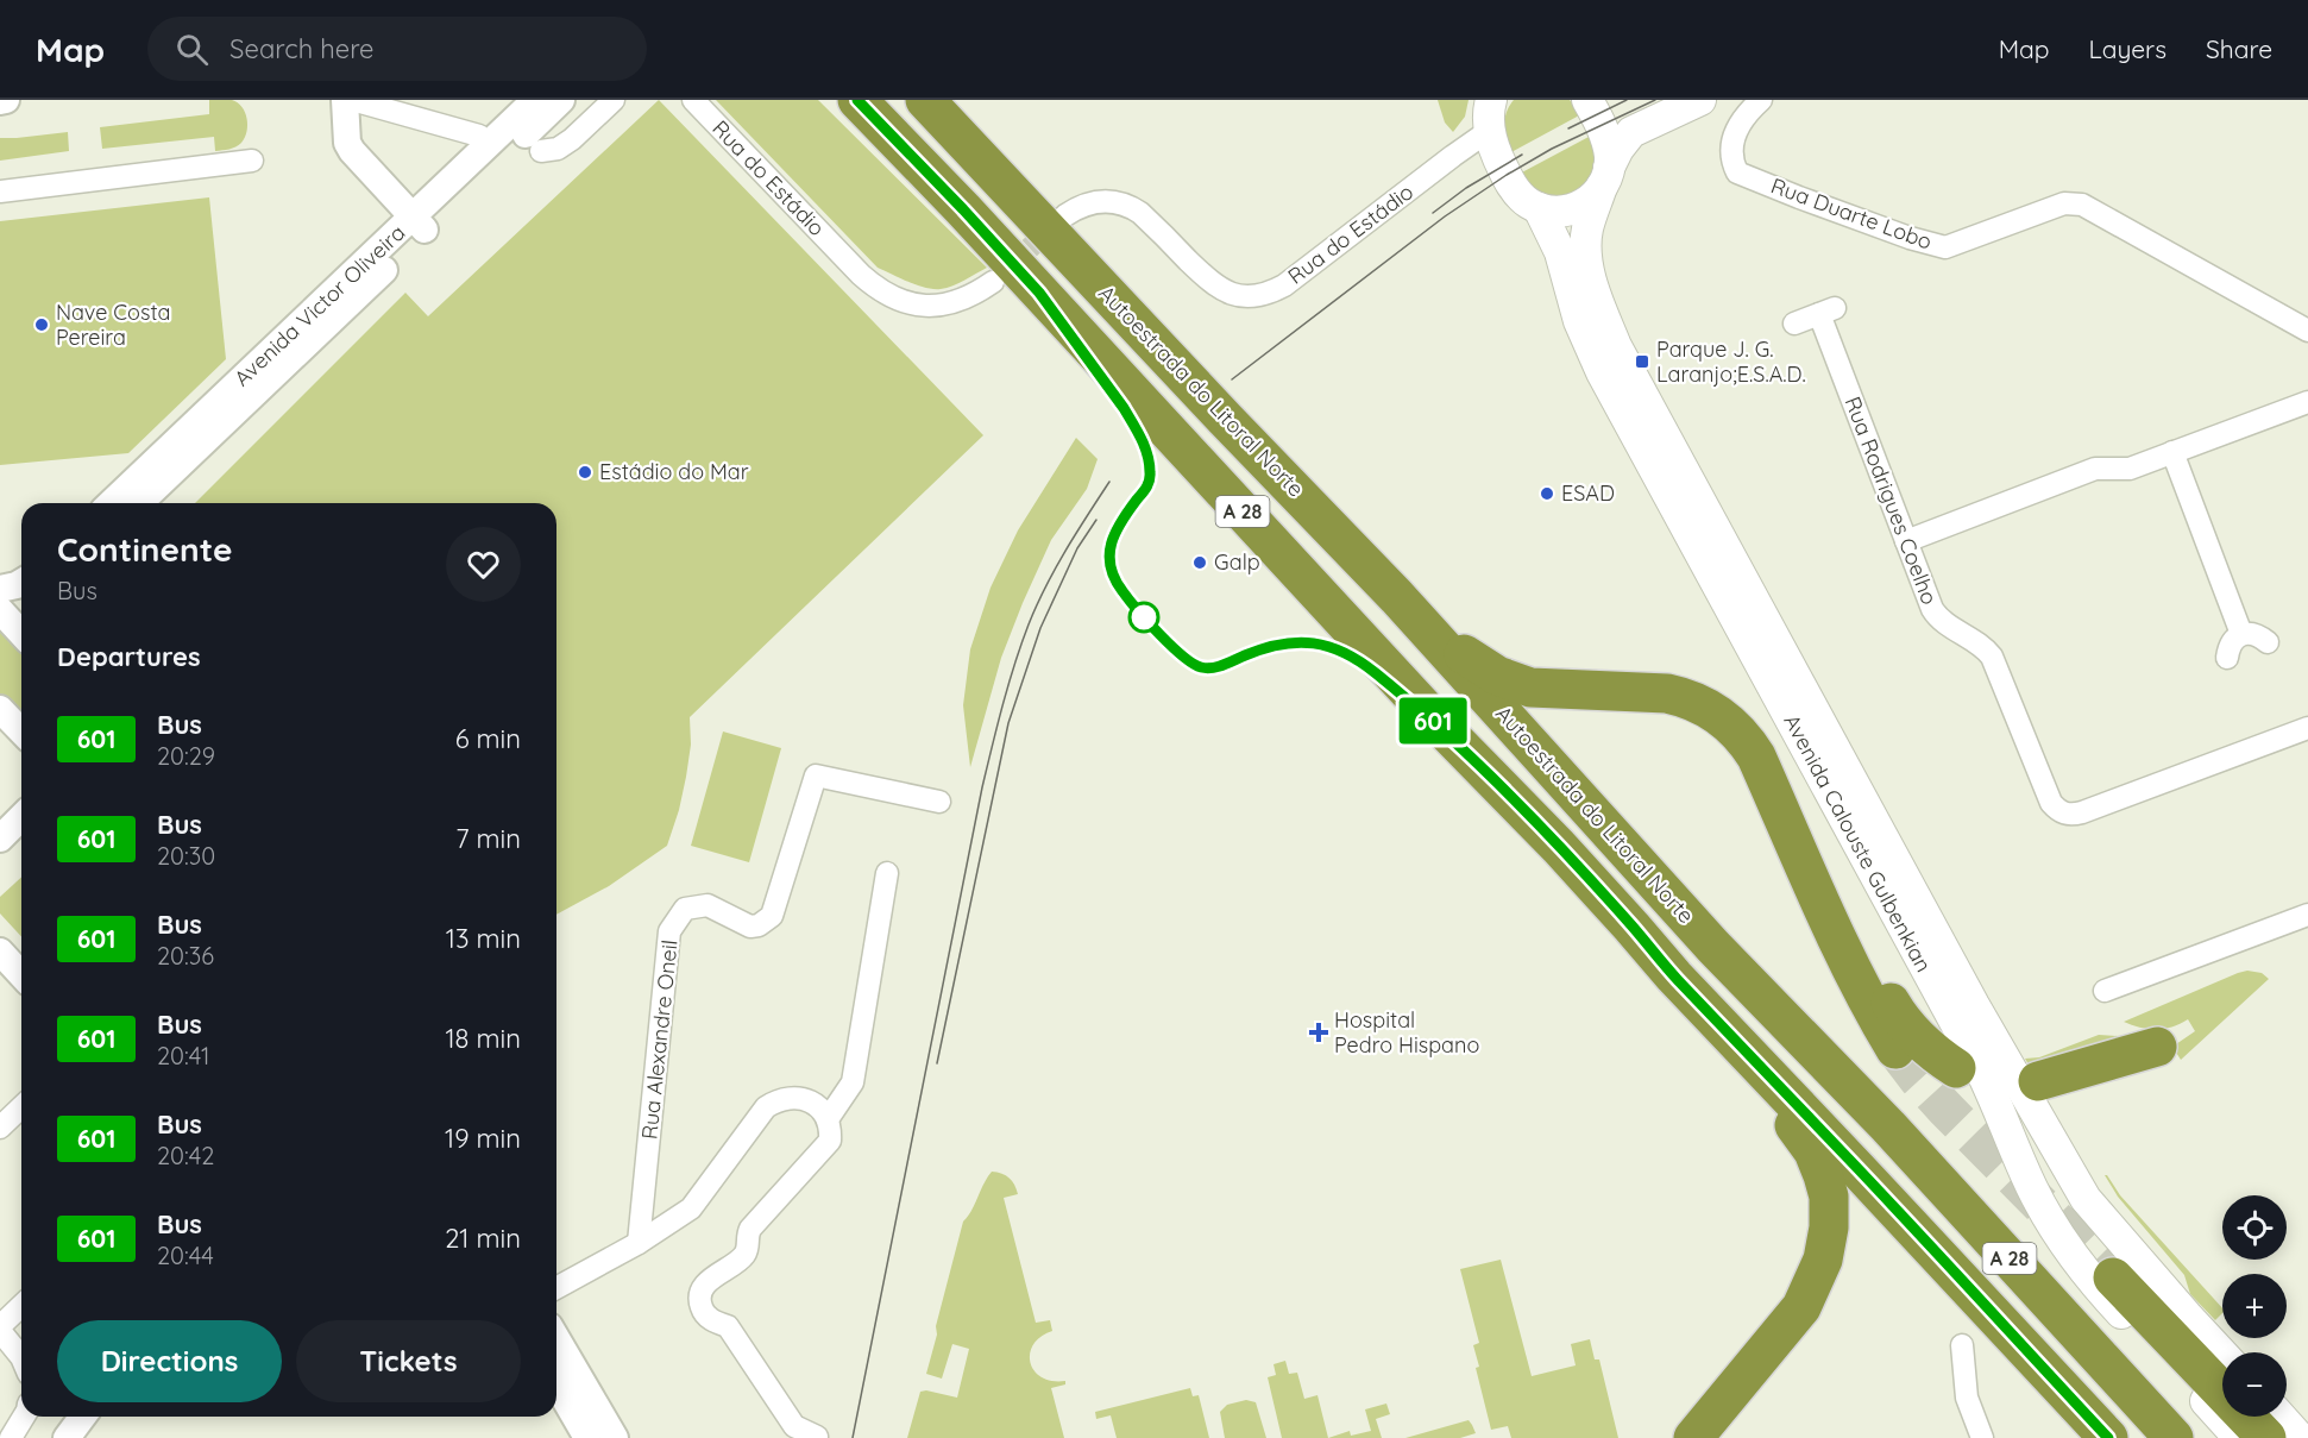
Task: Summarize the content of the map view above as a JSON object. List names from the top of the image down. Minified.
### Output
{"streets":{"highway":["Autoestrada do Litoral Norte","A 28"],"main road":["Avenida Calouste Gulbenkian"],"street":["Rua do Estádio","Rua Duarte Lobo","Avenida Victor Oliveira","Rua Rodrigues Coelho","Rua Alexandre Oneil"]},"places":{"other":["Nave Costa Pereira","Estádio do Mar","ESAD","Galp"],"transit":["Parque J. G. Laranjo;E.S.A.D."],"health":["Hospital Pedro Hispano"]},"lines":["bus line 601"],"page":{"header":"Map","search":"Search here","nav":["Map","Layers","Share"],"on_map":"601","heading":[["Continente","Bus"],"Departures"],"list":[{"mark":"601","name":"Bus","note":"20:29","value":"6 min"},{"mark":"601","name":"Bus","note":"20:30","value":"7 min"},{"mark":"601","name":"Bus","note":"20:36","value":"13 min"},{"mark":"601","name":"Bus","note":"20:41","value":"18 min"},{"mark":"601","name":"Bus","note":"20:42","value":"19 min"},{"mark":"601","name":"Bus","note":"20:44","value":"21 min"}],"map_buttons":["+","−"],"buttons":["Directions","Tickets"]}}
